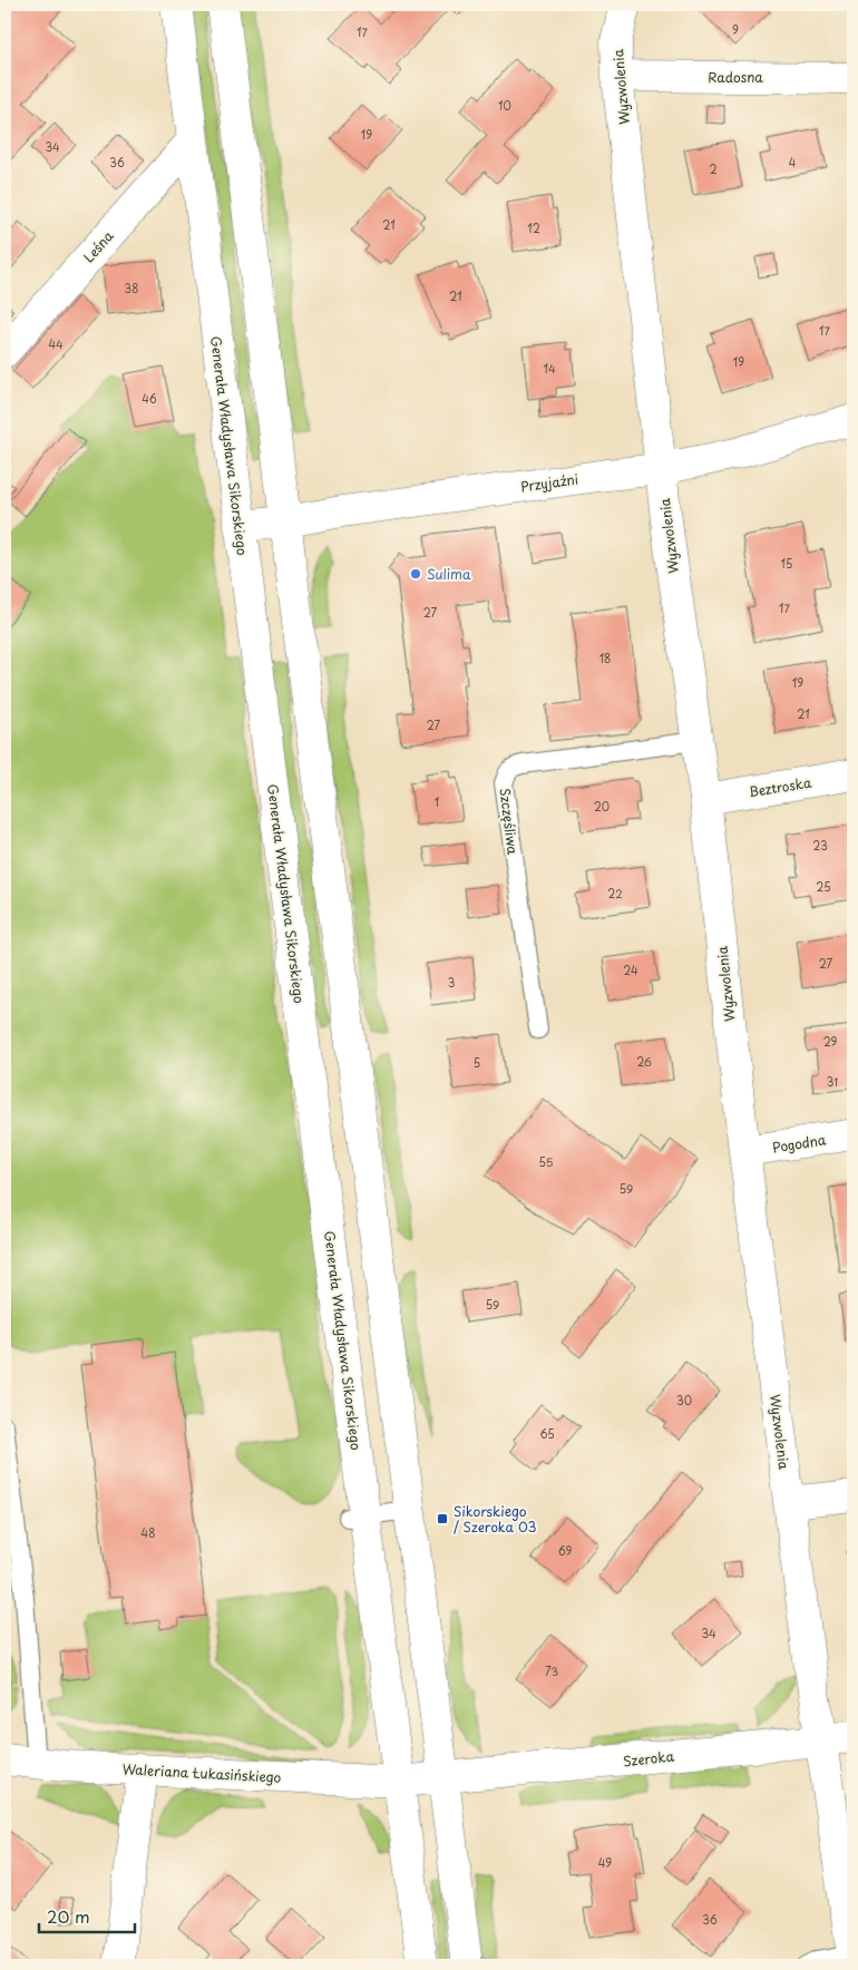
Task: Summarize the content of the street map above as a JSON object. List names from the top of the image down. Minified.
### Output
{"streets":{"street":["Radosna","Wyzwolenia","Leśna","Generała Władysława Sikorskiego","Przyjaźni","Beztroska","Pogodna","Szeroka","Waleriana Łukasińskiego"],"lane":["Szczęśliwa"]},"crossings":[["Radosna","Wyzwolenia"],["Wyzwolenia","Przyjaźni"],["Wyzwolenia","Beztroska"],["Wyzwolenia","Szczęśliwa"],["Wyzwolenia","Pogodna"],["Wyzwolenia","Szeroka"],["Leśna","Generała Władysława Sikorskiego"],["Generała Władysława Sikorskiego","Przyjaźni"],["Generała Władysława Sikorskiego","Waleriana Łukasińskiego"]],"places":{"other":["Sulima"],"transit":["Sikorskiego / Szeroka 03"]},"house_numbers":["9","17","10","19","34","36","4","2","21","12","38","21","17","44","19","14","46","15","17","27","18","19","21","27","1","20","23","25","22","27","24","3","29","26","5","31","55","59","59","30","65","48","69","34","73","49","36"],"scale_bar":"20 m"}
